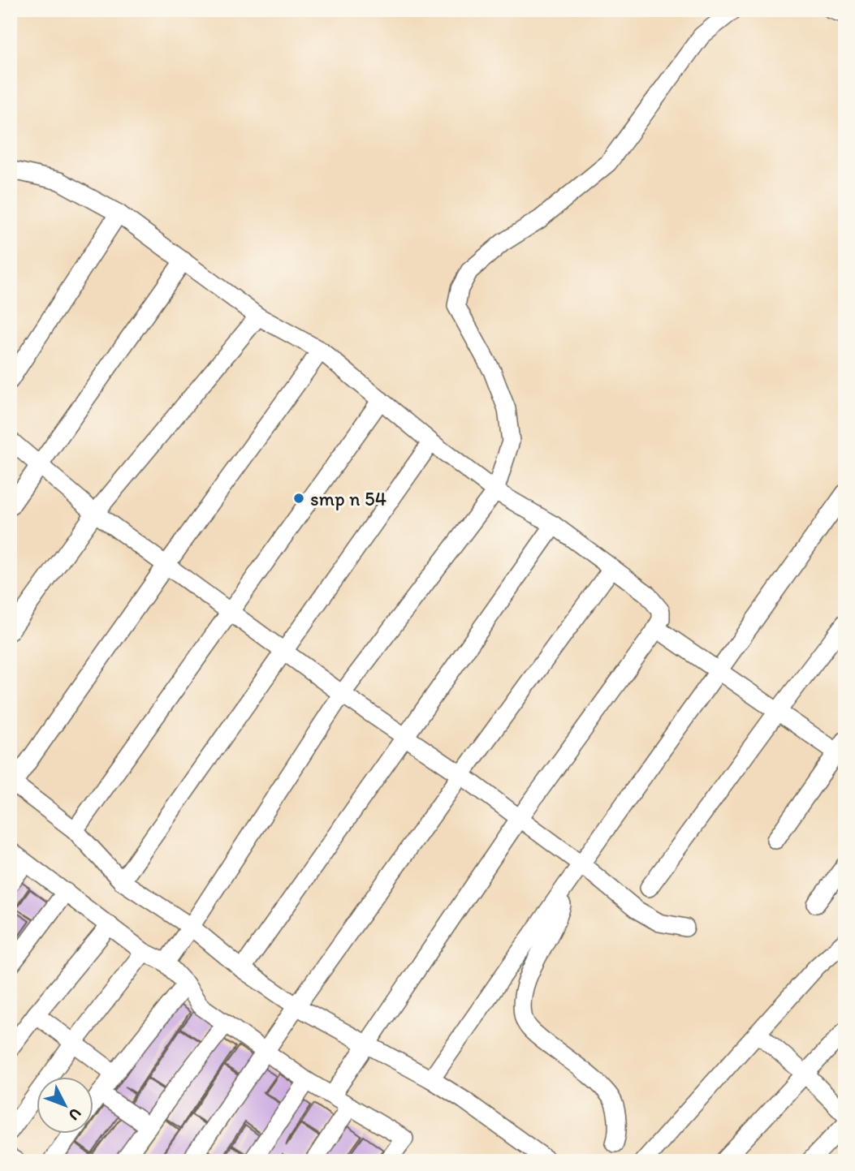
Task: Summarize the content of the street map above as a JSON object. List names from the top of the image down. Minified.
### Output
{"places":["smp n 54"],"north":"bottom right"}
